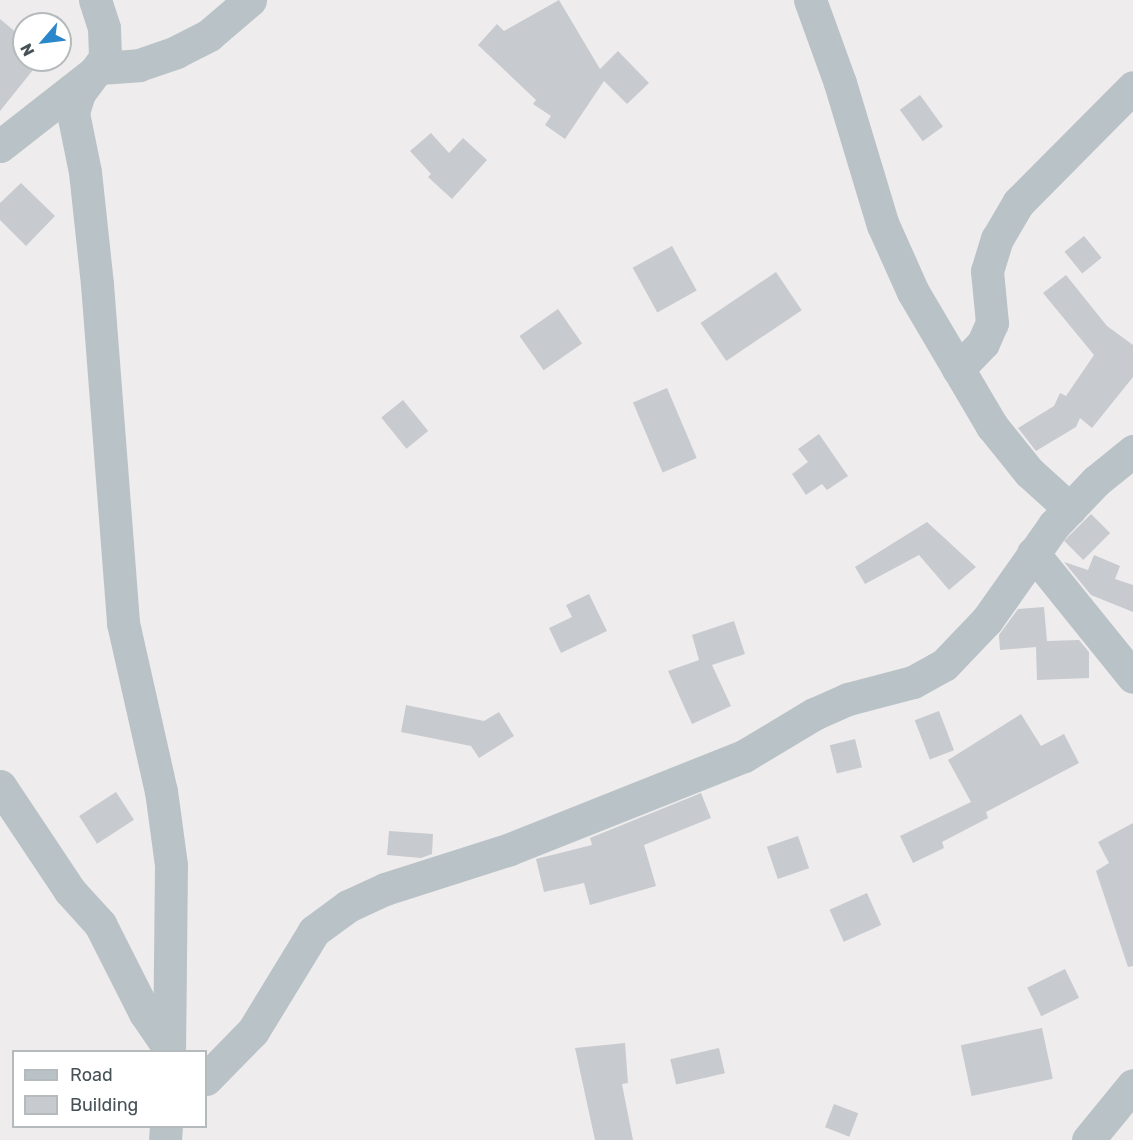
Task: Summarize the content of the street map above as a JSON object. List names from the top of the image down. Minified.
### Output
{"legend":["Road","Building"],"north":"bottom left"}
